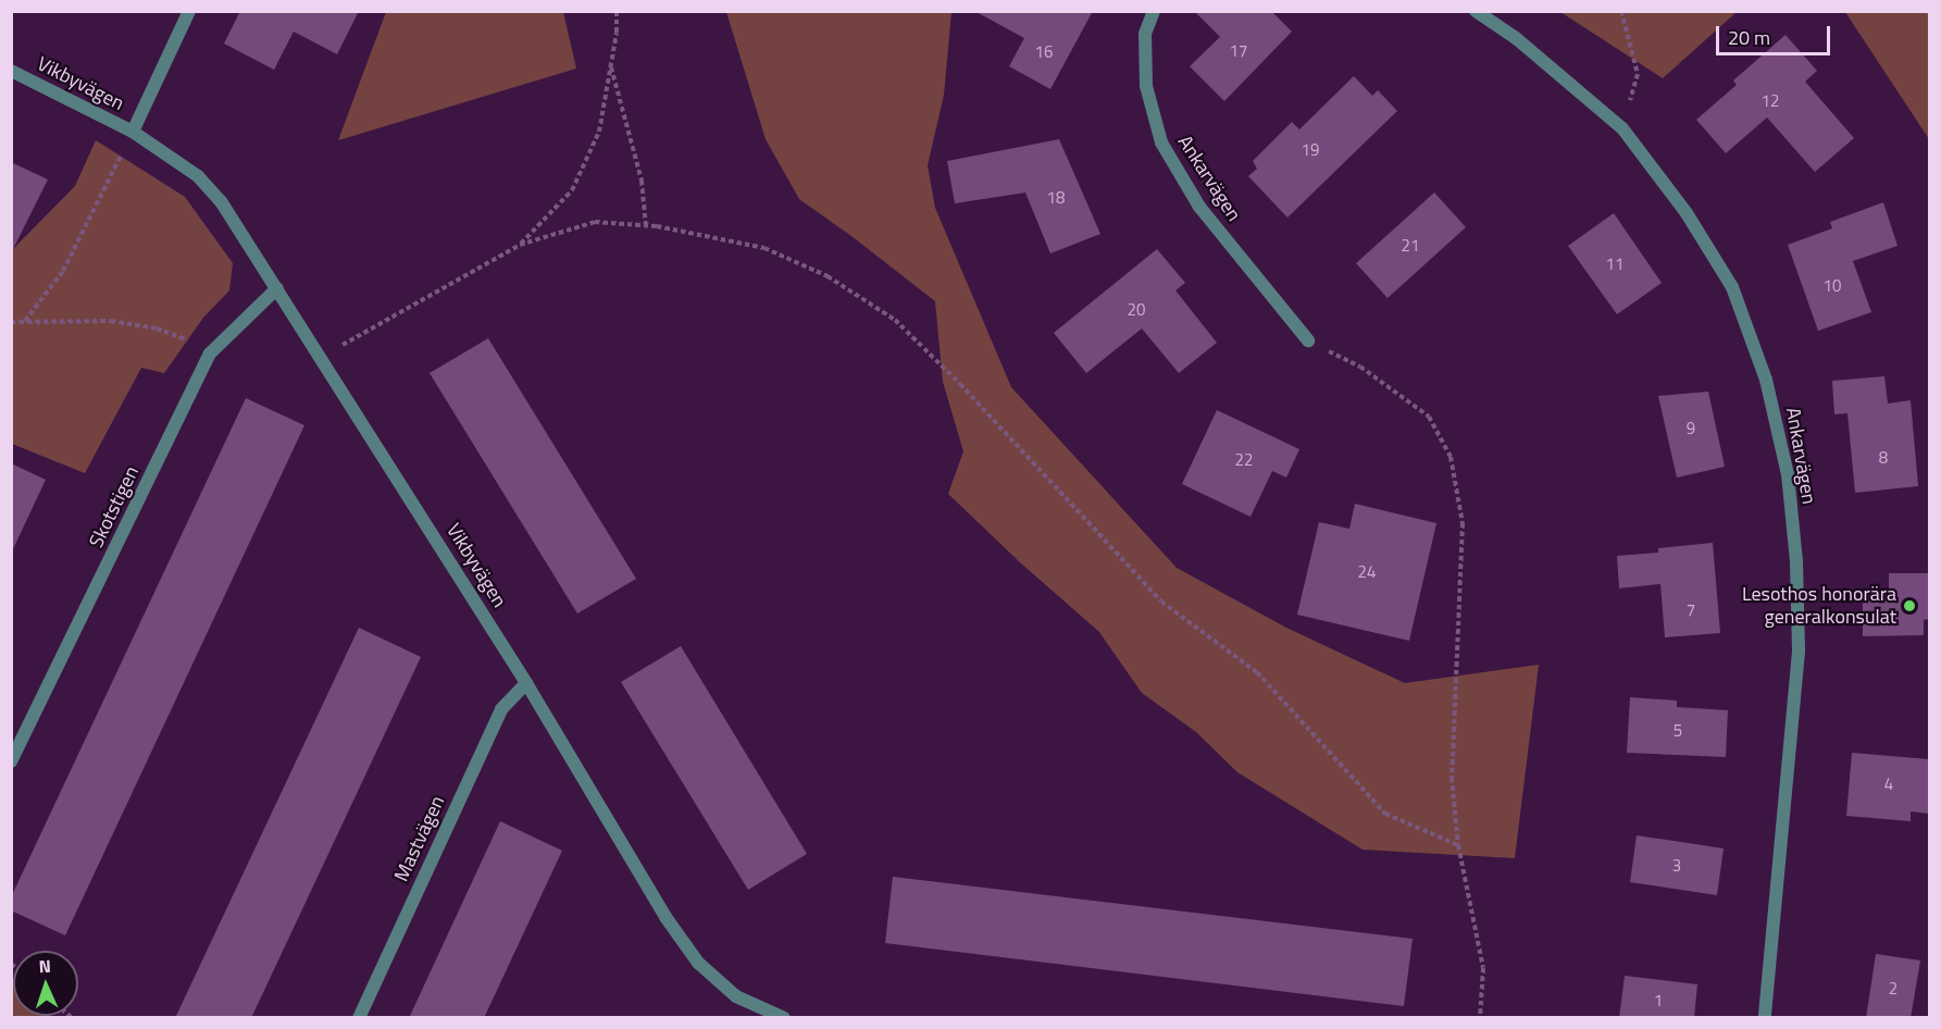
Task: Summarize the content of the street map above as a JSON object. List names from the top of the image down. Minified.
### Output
{"streets":{"street":["Vikbyvägen","Ankarvägen","Skotstigen","Mastvägen"]},"crossings":[["Vikbyvägen","Skotstigen"],["Vikbyvägen","Mastvägen"]],"places":["Lesothos honorära generalkonsulat"],"house_numbers":["17","16","12","19","18","21","11","10","20","9","8","22","24","7","5","4","3","2","1"],"scale_bar":"20 m","north":"top"}
